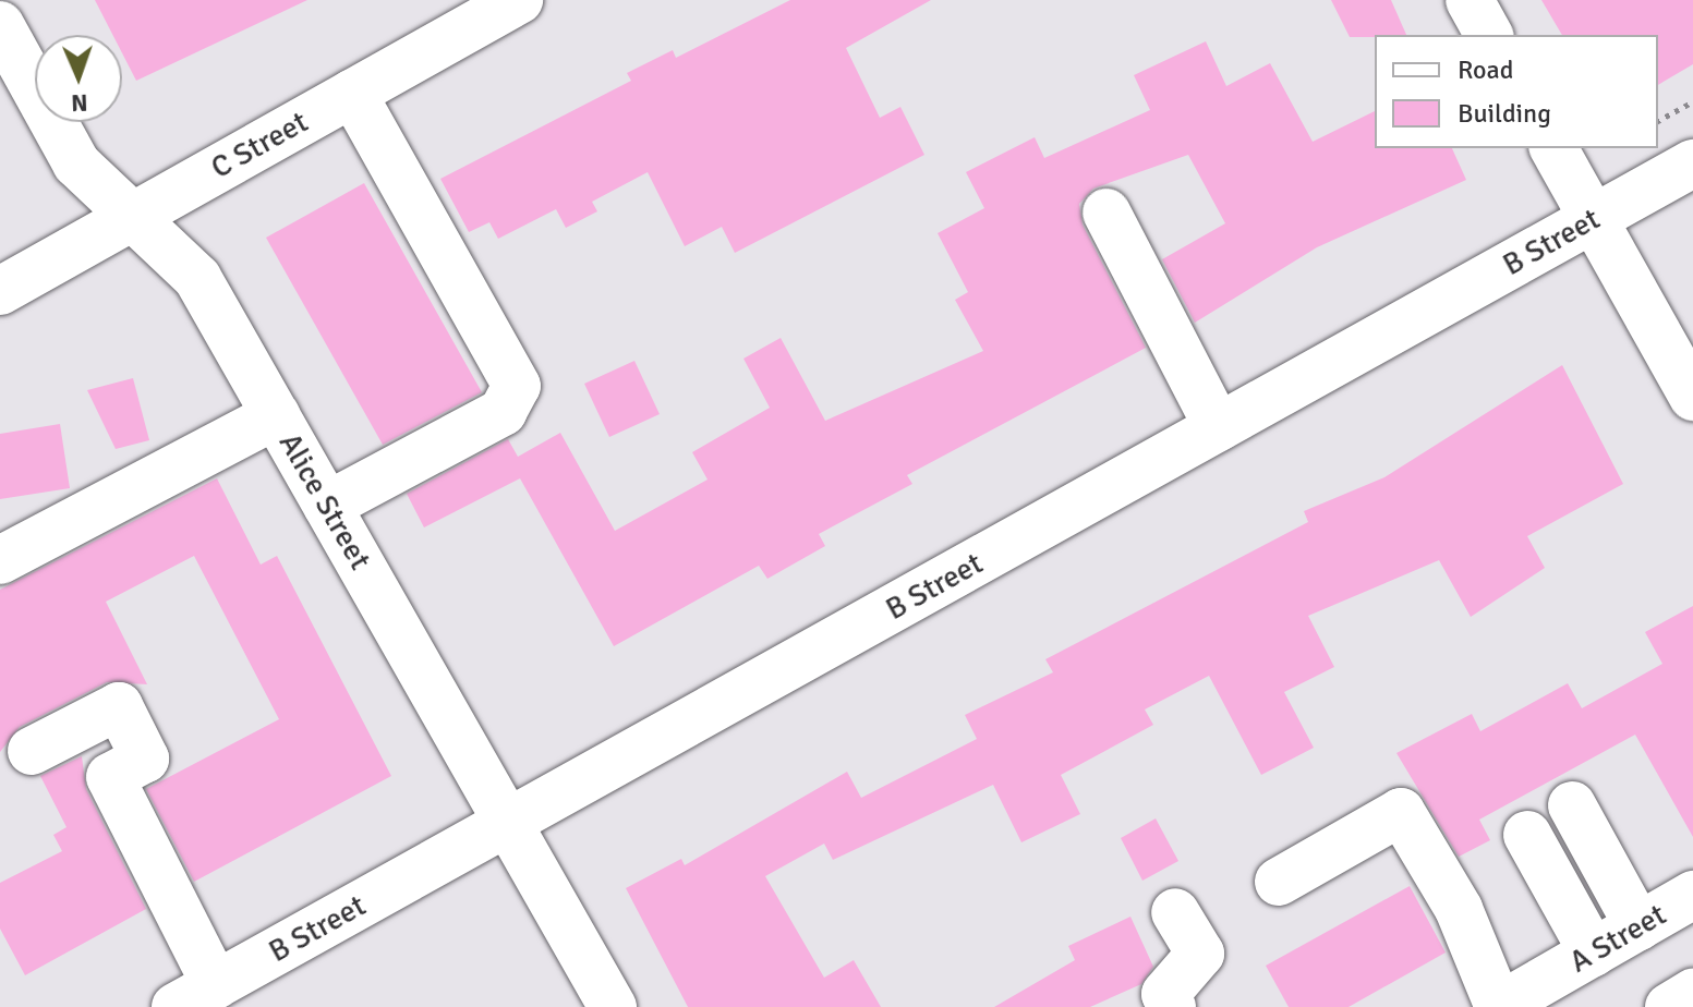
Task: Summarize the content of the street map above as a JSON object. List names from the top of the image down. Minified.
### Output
{"streets":{"street":["C Street","B Street","Alice Street","A Street"]},"crossings":[["C Street","Alice Street"],["B Street","Alice Street"]],"legend":["Road","Building"],"north":"bottom"}
